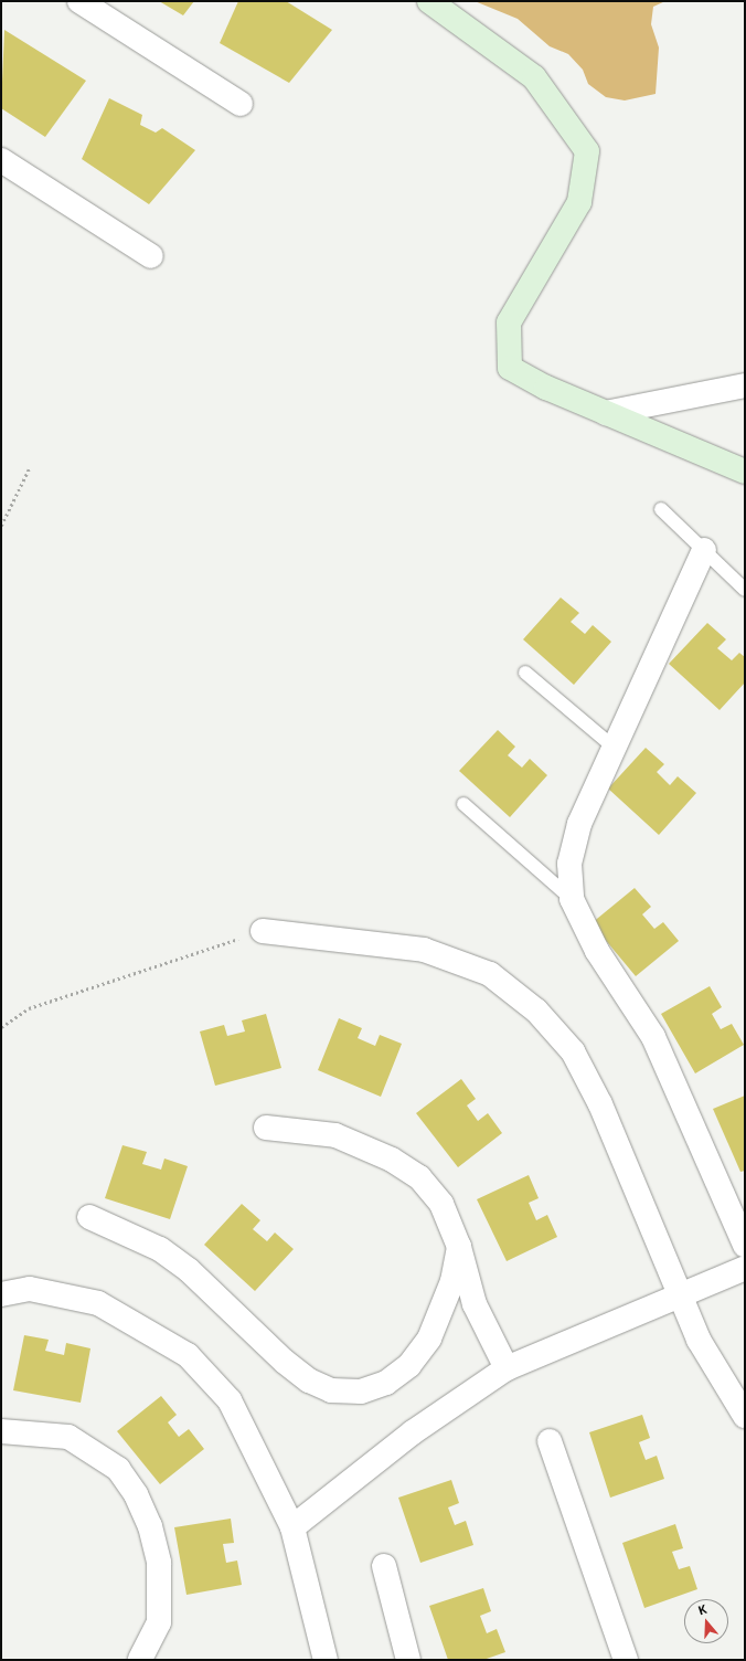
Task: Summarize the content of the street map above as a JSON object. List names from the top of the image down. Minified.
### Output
{"north":"top"}
